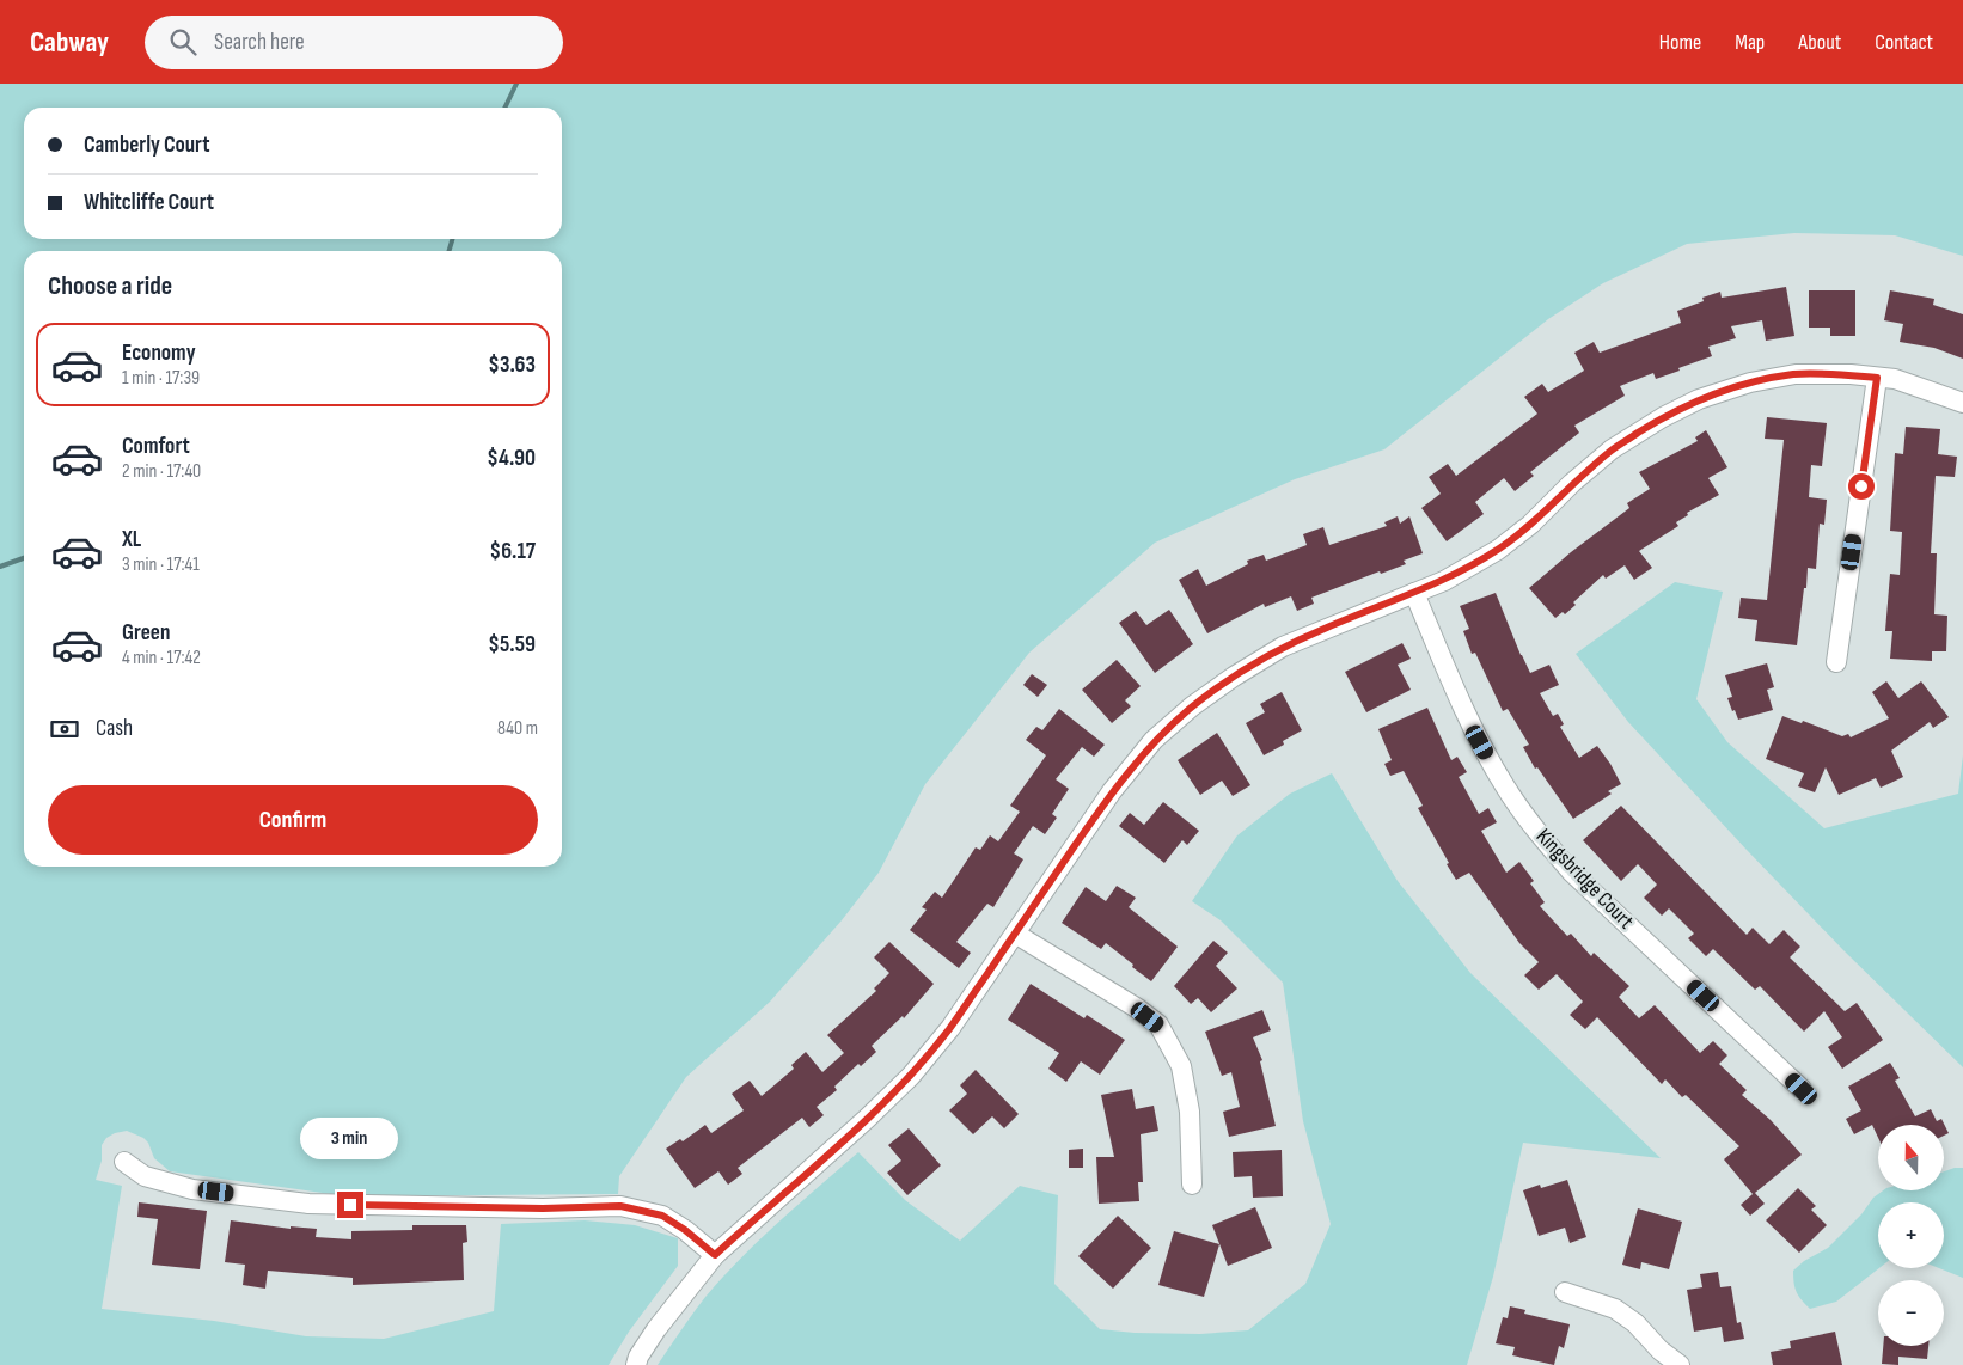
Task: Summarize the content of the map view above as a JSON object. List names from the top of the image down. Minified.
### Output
{"streets":{"street":["Kingsbridge Court"]},"north":"top","page":{"header":"Cabway","search":"Search here","nav":["Home","Map","About","Contact"],"banner":["Camberly Court","Whitcliffe Court"],"heading":"Choose a ride","list":[{"name":"Economy","note":"1 min · 17:39","value":"$3.63"},{"name":"Comfort","note":"2 min · 17:40","value":"$4.90"},{"name":"XL","note":"3 min · 17:41","value":"$6.17"},{"name":"Green","note":"4 min · 17:42","value":"$5.59"}],"pay":["Cash","840 m"],"buttons":"Confirm","bubble":"3 min","map_buttons":["+","−"]}}
